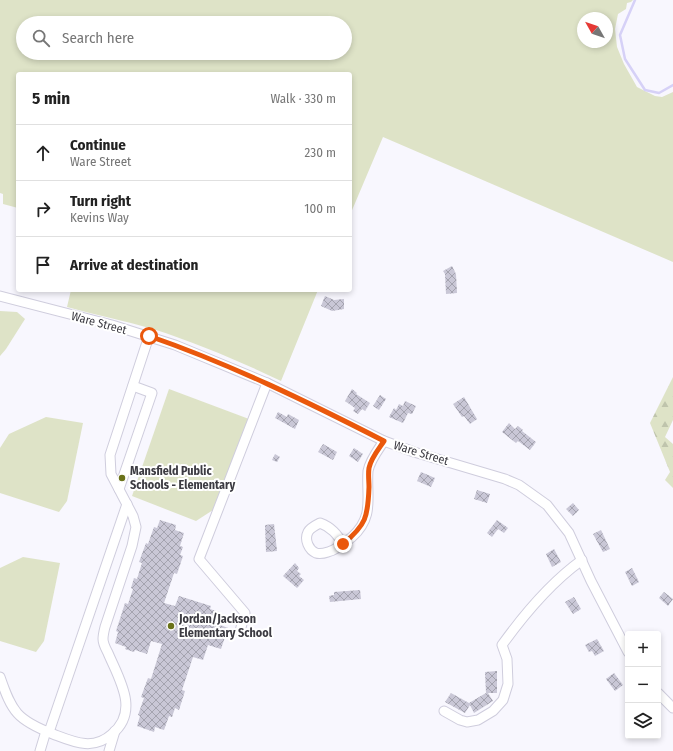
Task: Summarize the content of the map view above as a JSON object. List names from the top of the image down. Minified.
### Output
{"streets":{"street":["Ware Street"]},"places":["Mansfield Public Schools - Elementary","Jordan/Jackson Elementary School"],"north":"top left","page":{"search":"Search here","heading":["5 min","Walk · 330 m"],"list":[["Continue","Ware Street","230 m"],["Turn right","Kevins Way","100 m"],"Arrive at destination"],"map_buttons":["+","−"]}}
